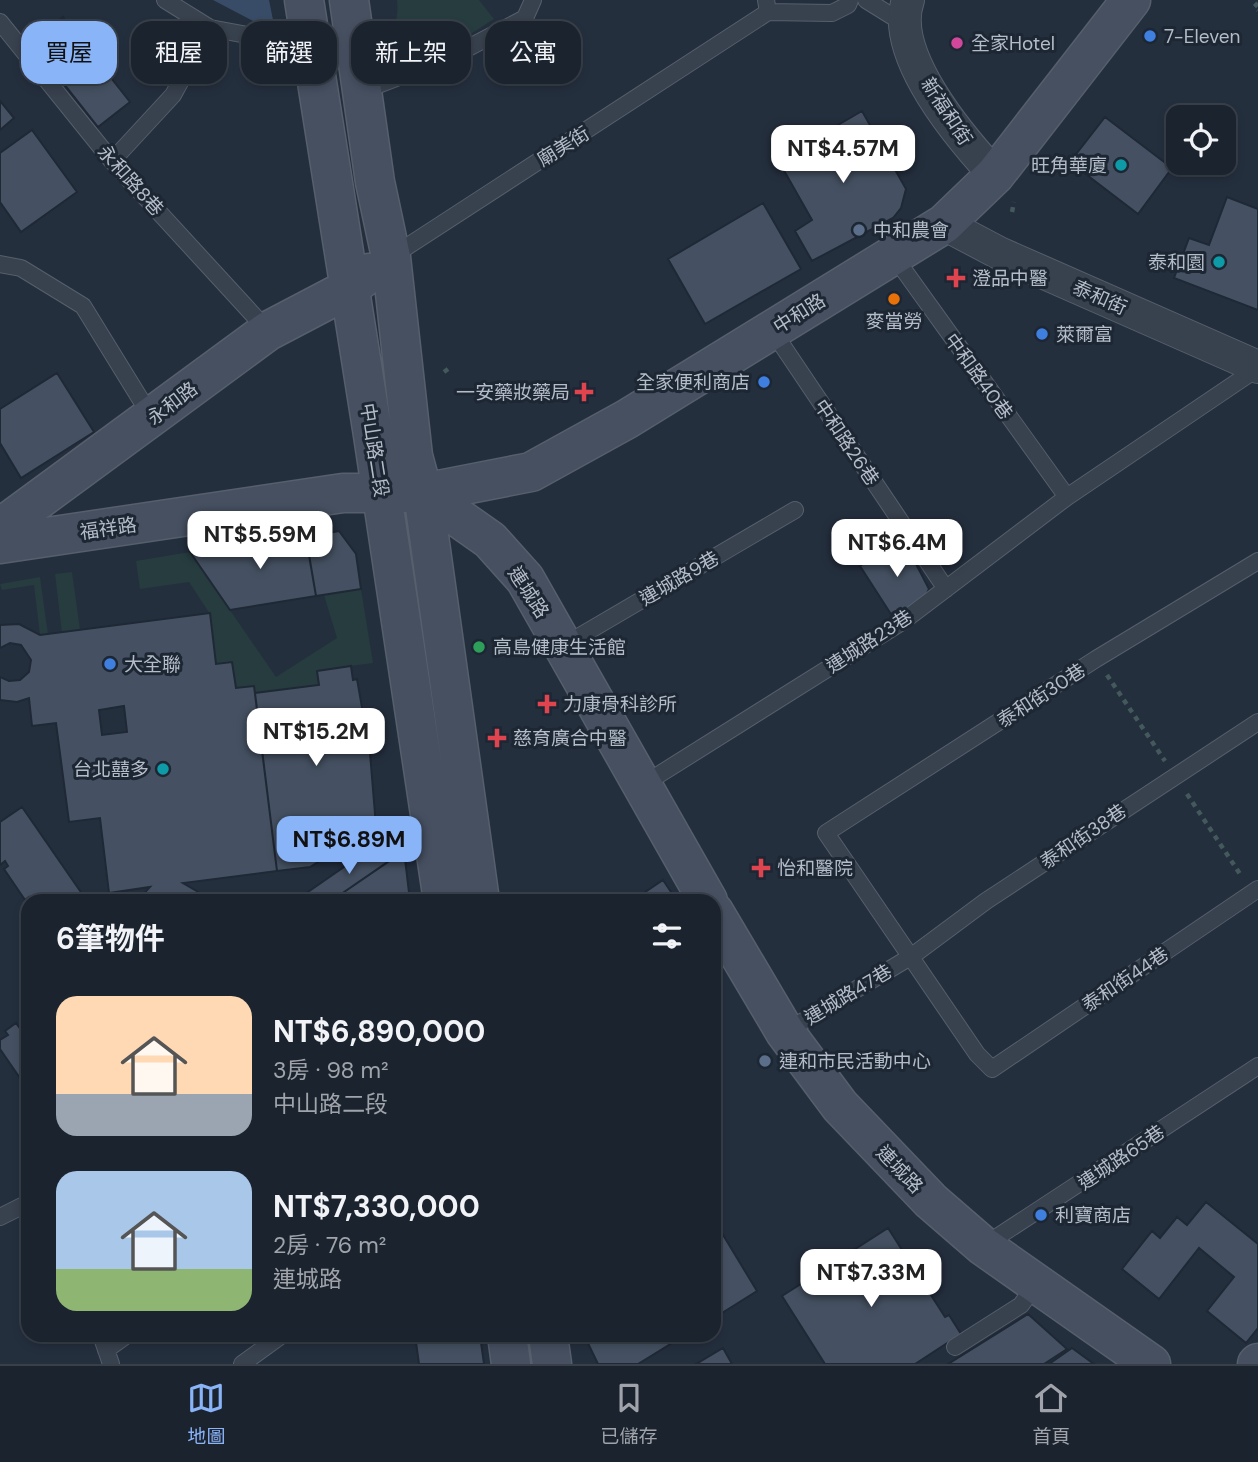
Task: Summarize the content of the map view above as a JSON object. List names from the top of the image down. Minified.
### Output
{"streets":{"street":["新福和街","廟美街","泰和街","中和路","永和路","中山路二段","福祥路","連城路"],"lane":["永和路8巷","中和路40巷","中和路26巷","連城路9巷","連城路23巷","泰和街30巷","泰和街38巷","泰和街44巷","連城路47巷","連城路65巷"]},"crossings":[["新福和街","中和路"],["廟美街","永和路"],["廟美街","中山路二段"],["永和路8巷","永和路"],["泰和街","中和路"],["泰和街","連城路23巷"],["中和路","中和路40巷"],["中和路","中和路26巷"],["中和路","中山路二段"],["中和路","福祥路"],["中和路","連城路"],["中和路40巷","連城路23巷"],["永和路","中山路二段"],["中和路26巷","連城路23巷"],["中山路二段","福祥路"],["中山路二段","連城路"],["連城路9巷","連城路"],["連城路","連城路23巷"],["連城路","連城路47巷"],["連城路","連城路65巷"],["泰和街30巷","連城路47巷"],["泰和街38巷","連城路47巷"],["泰和街44巷","連城路47巷"]],"places":{"other":["7-Eleven","全家Hotel","旺角華廈","中和農會","泰和園","麥當勞","萊爾富","全家便利商店","高島健康生活館","大全聯","台北囍多","連和市民活動中心","利寶商店"],"health":["澄品中醫","一安藥妝藥局","力康骨科診所","慈育廣合中醫","怡和醫院"]},"page":{"chip":["買屋","租屋","篩選","新上架","公寓"],"price":["NT$4.57M","NT$5.59M","NT$6.4M","NT$15.2M","NT$6.89M","NT$7.33M"],"heading":"6筆物件","list":[{"name":"NT$6,890,000","note":"3房 · 98 m² · 中山路二段"},{"name":"NT$7,330,000","note":"2房 · 76 m² · 連城路"}],"tabs":["地圖","已儲存","首頁"]}}
